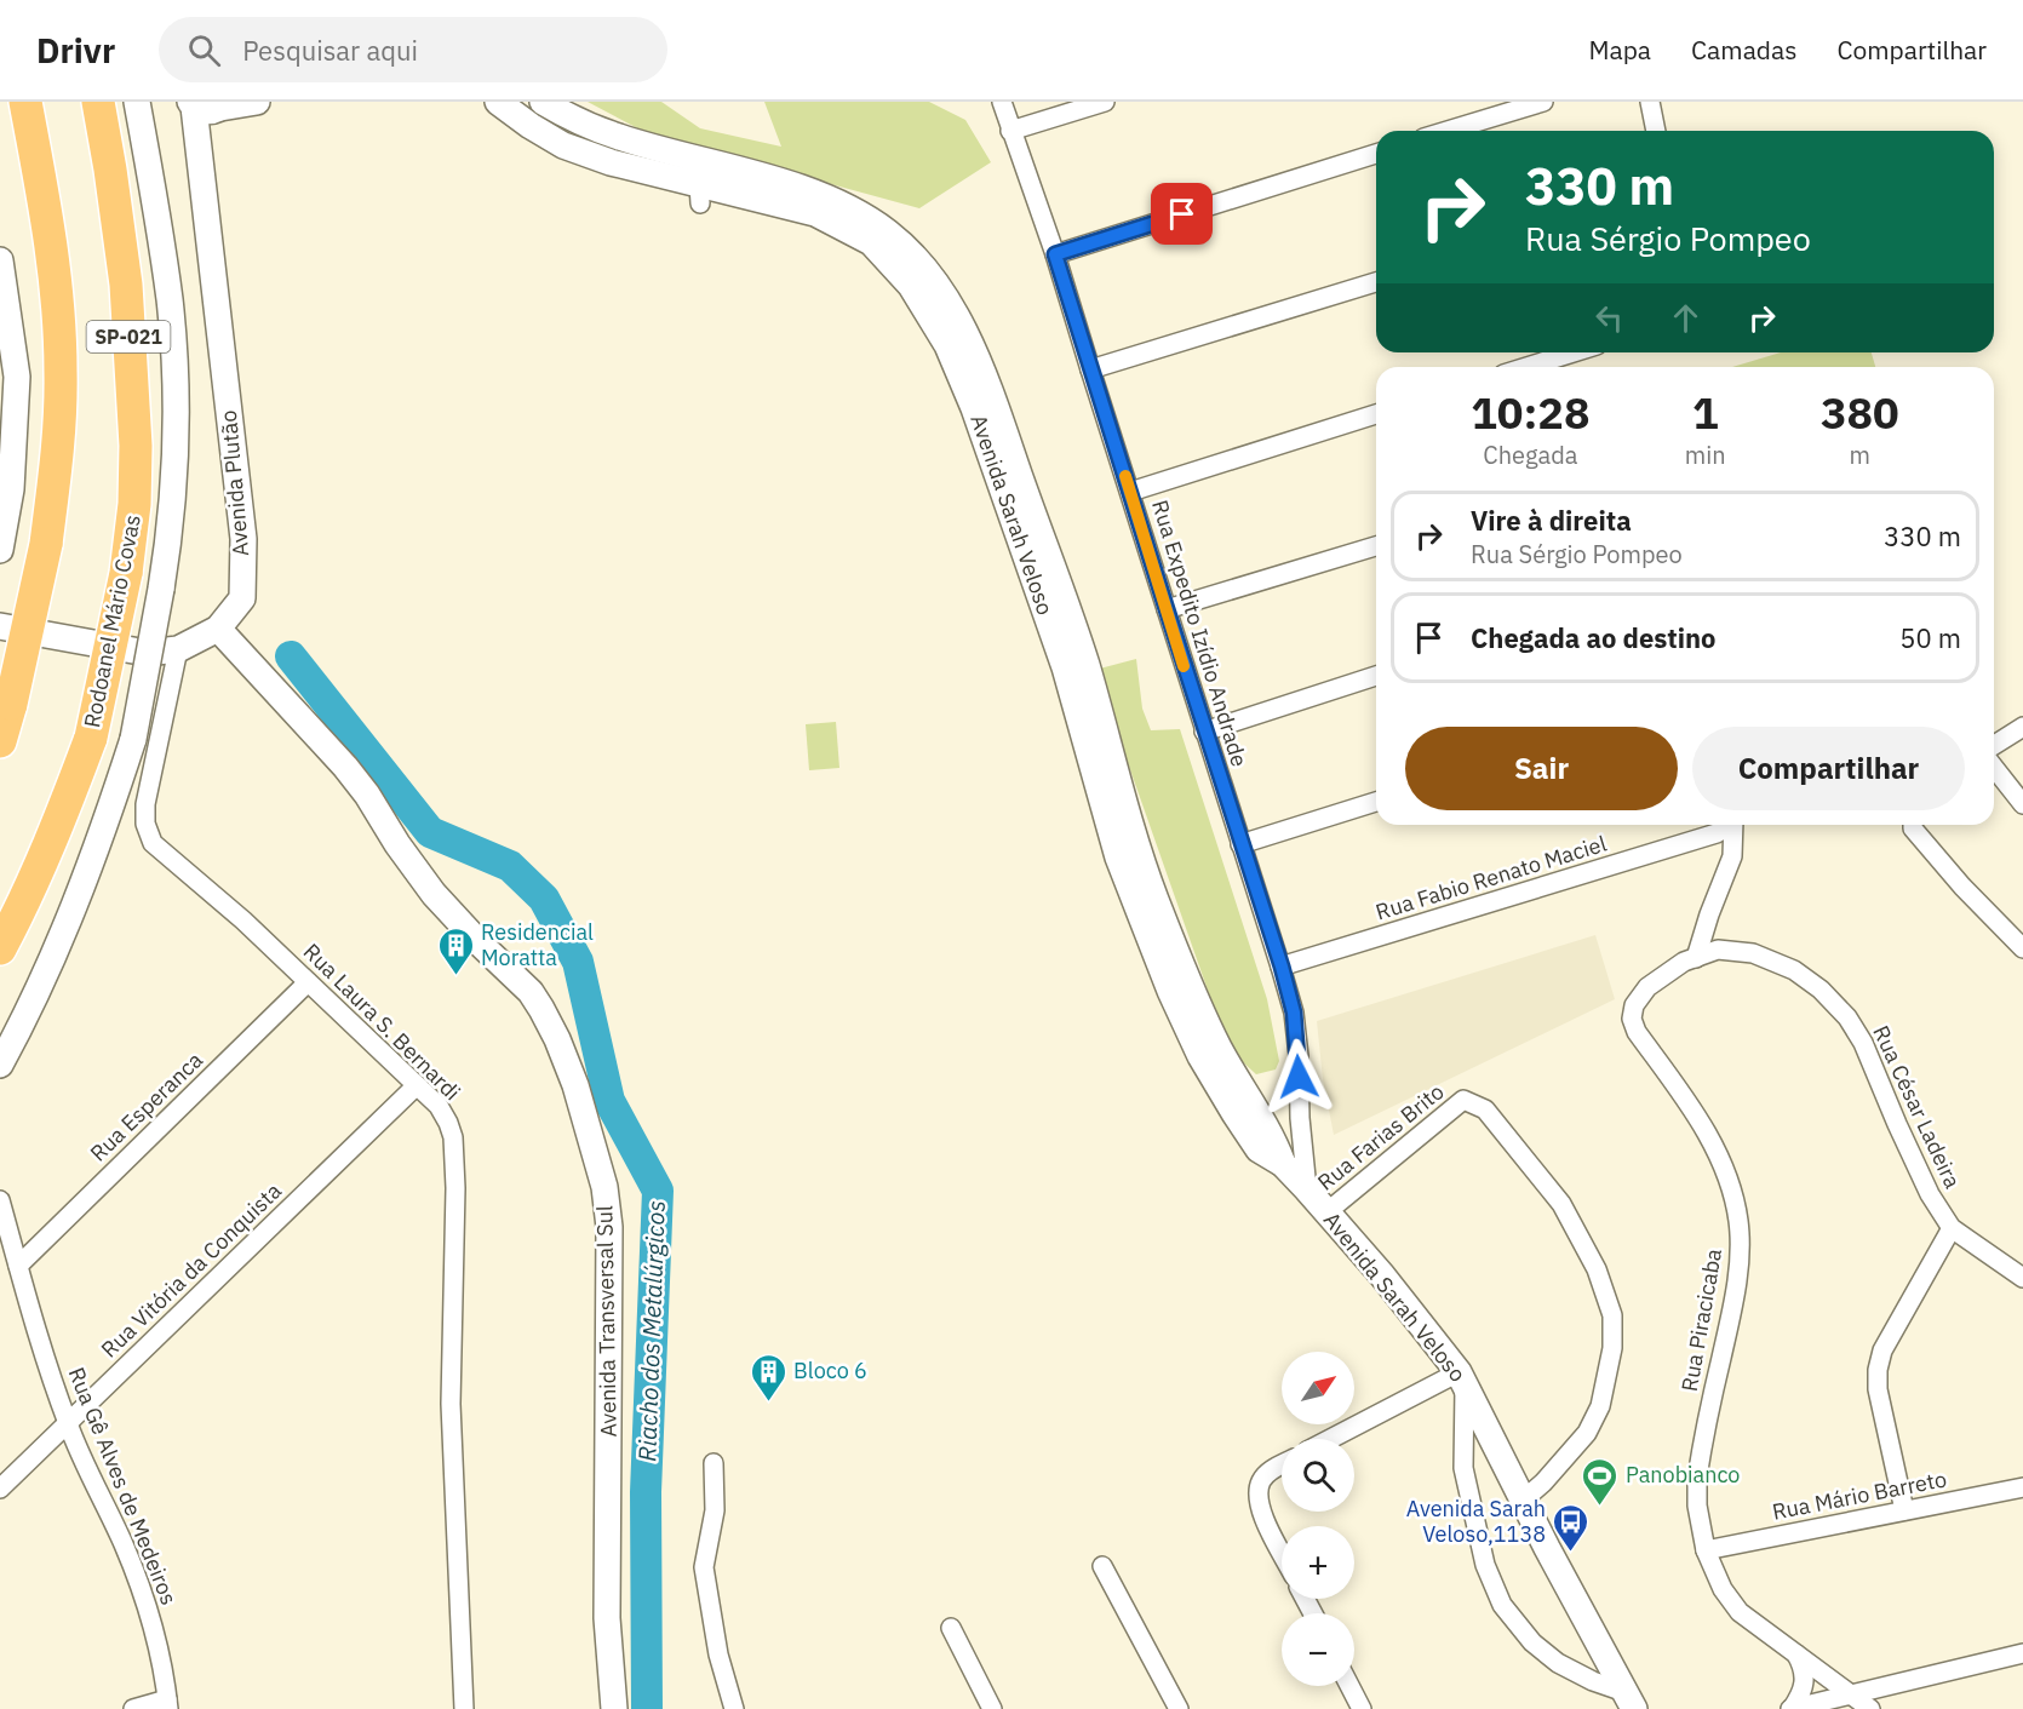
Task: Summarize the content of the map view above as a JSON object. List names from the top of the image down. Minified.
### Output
{"streets":{"highway":["SP-021","Rodoanel Mário Covas"],"main road":["Avenida Plutão","Avenida Sarah Veloso","Avenida Transversal Sul"],"street":["Rua Expedito Izídio Andrade","Rua Fabio Renato Maciel","Rua Laura S. Bernardi","Rua Esperanca","Rua César Ladeira","Rua Farias Brito","Rua Vitória da Conquista","Rua Piracicaba","Rua Gê Alves de Medeiros","Rua Mário Barreto"]},"crossings":[["Avenida Plutão","Rua Laura S. Bernardi"],["Avenida Plutão","Avenida Transversal Sul"],["Avenida Sarah Veloso","Rua Expedito Izídio Andrade"],["Avenida Sarah Veloso","Rua Farias Brito"],["Rua Expedito Izídio Andrade","Rua Fabio Renato Maciel"],["Rua Laura S. Bernardi","Rua Esperanca"],["Rua Laura S. Bernardi","Rua Vitória da Conquista"],["Rua Esperanca","Rua Gê Alves de Medeiros"],["Rua César Ladeira","Rua Piracicaba"],["Rua Vitória da Conquista","Rua Gê Alves de Medeiros"],["Rua Piracicaba","Rua Mário Barreto"]],"water":["Riacho dos Metalúrgicos"],"places":{"building":["Residencial Moratta","Bloco 6"],"sports":["Panobianco"],"bus stop":["Avenida Sarah Veloso,1138"]},"north":"top right","page":{"header":"Drivr","search":"Pesquisar aqui","nav":["Mapa","Camadas","Compartilhar"],"turn":["330 m","Rua Sérgio Pompeo"],"eta":["10:28","Chegada","1","min","380","m"],"list":[{"name":"Vire à direita","note":"Rua Sérgio Pompeo","value":"330 m"},{"name":"Chegada ao destino","value":"50 m"}],"buttons":["Sair","Compartilhar"],"map_buttons":["+","−"]}}
